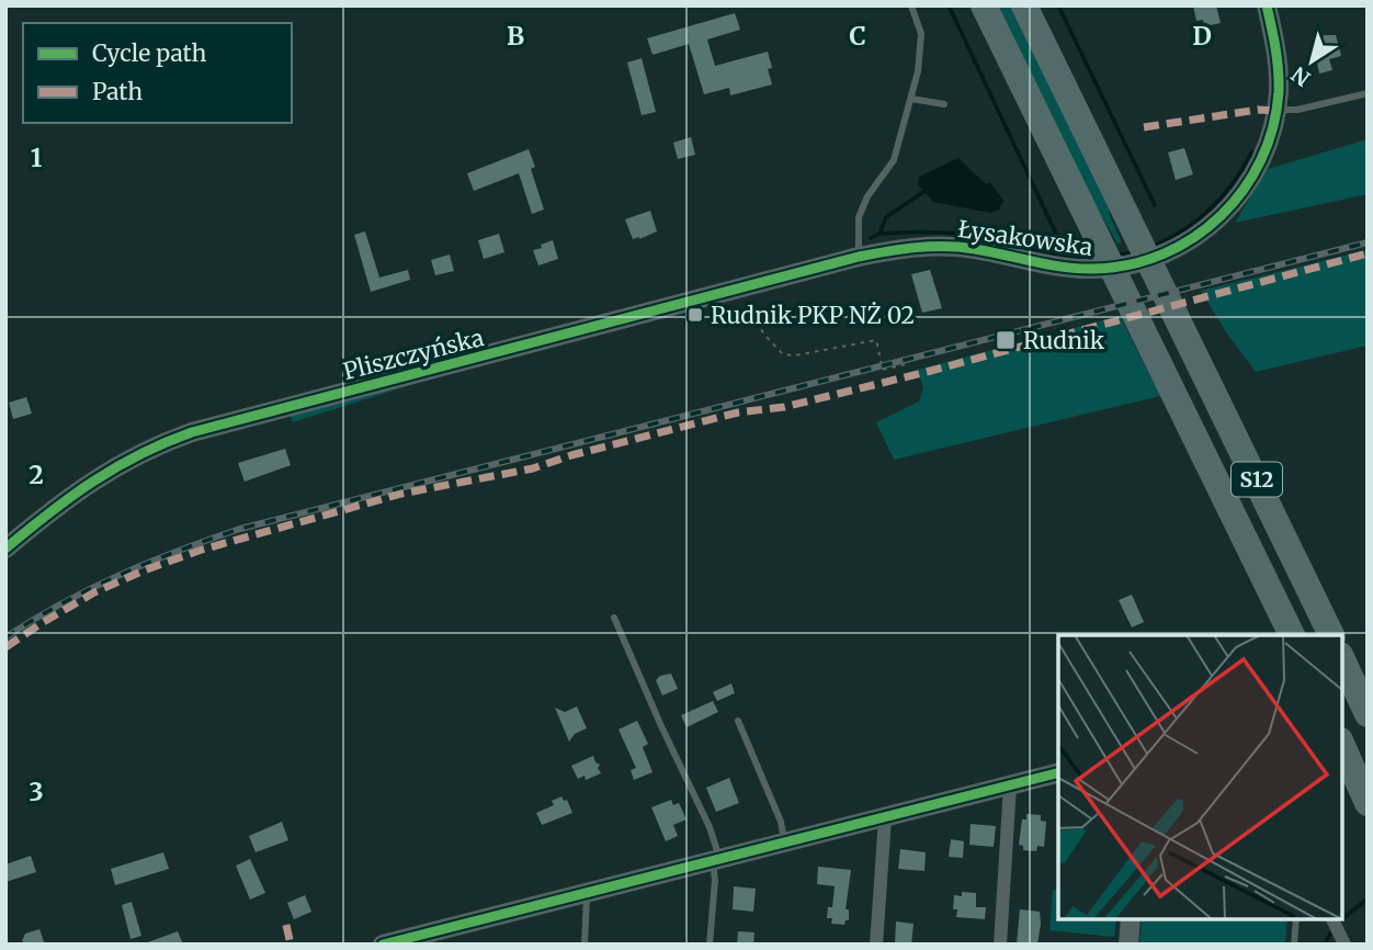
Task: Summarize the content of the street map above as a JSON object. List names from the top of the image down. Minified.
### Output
{"streets":{"highway":["S12"],"street":["Łysakowska","Pliszczyńska"]},"crossings":[["Łysakowska","Pliszczyńska"]],"places":{"transit":["Rudnik PKP NŻ 02","Rudnik"]},"legend":["Cycle path","Path"],"north":"bottom left","grid":{"columns":["B","C","D"],"rows":["1","2","3"]}}
